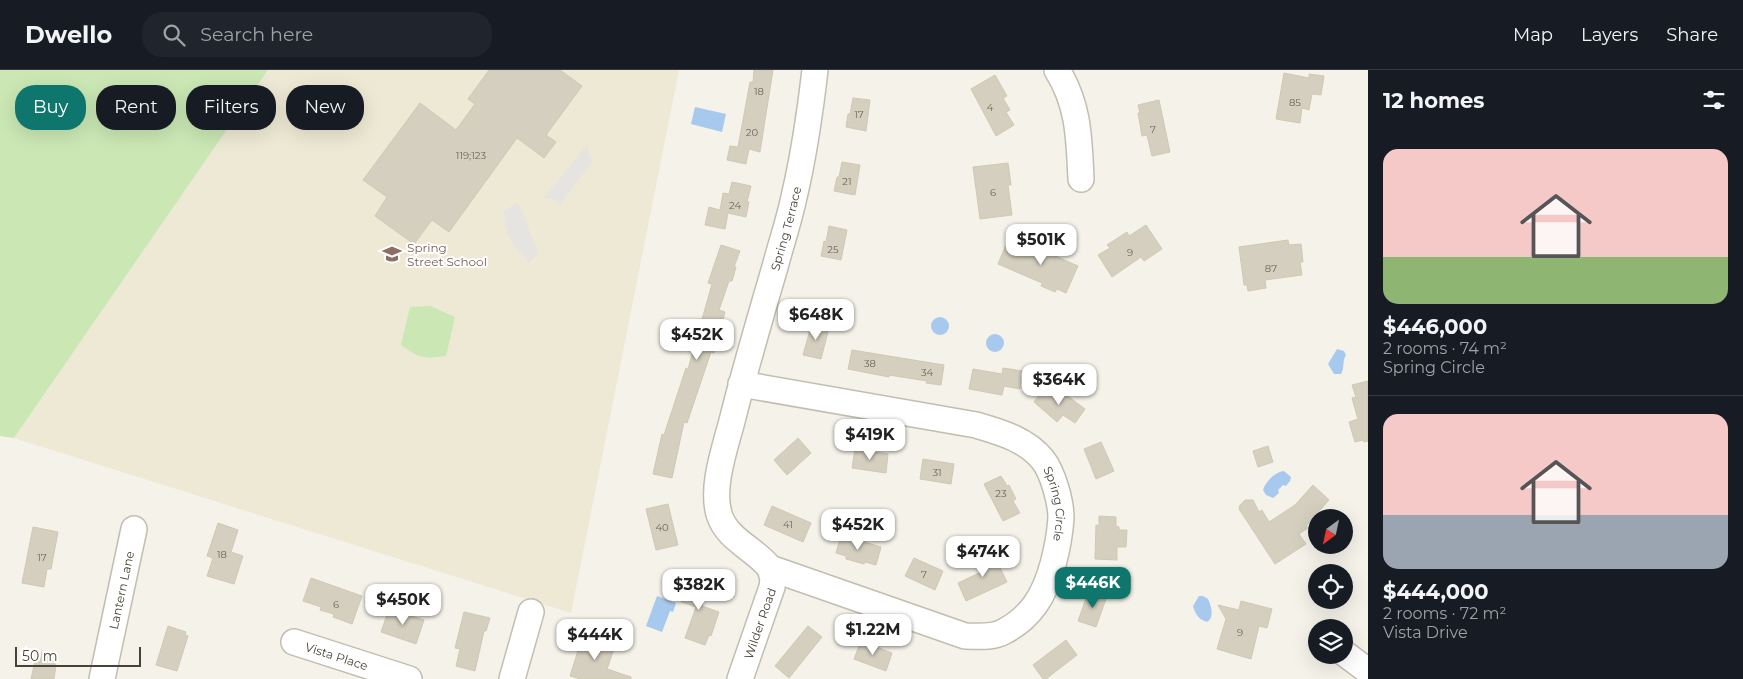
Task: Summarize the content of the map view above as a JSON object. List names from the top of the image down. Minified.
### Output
{"streets":{"street":["Spring Terrace","Spring Circle","Lantern Lane","Wilder Road","Vista Place"]},"crossings":[["Spring Terrace","Spring Circle"],["Spring Circle","Wilder Road"]],"places":{"school or university":["Spring Street School"]},"house_numbers":["18","85","4","17","7","20","119;123","21","6","24","25","9","87","38","34","31","23","41","40","18","17","7","6","9"],"scale_bar":"50 m","north":"bottom left","page":{"header":"Dwello","search":"Search here","nav":["Map","Layers","Share"],"heading":"12 homes","chip":["Buy","Rent","Filters","New"],"list":[{"name":"$446,000","note":"2 rooms · 74 m² · Spring Circle"},{"name":"$444,000","note":"2 rooms · 72 m² · Vista Drive"}],"price":["$501K","$648K","$452K","$364K","$419K","$452K","$474K","$446K","$382K","$450K","$1.22M","$444K"],"scale":"50 m"}}
